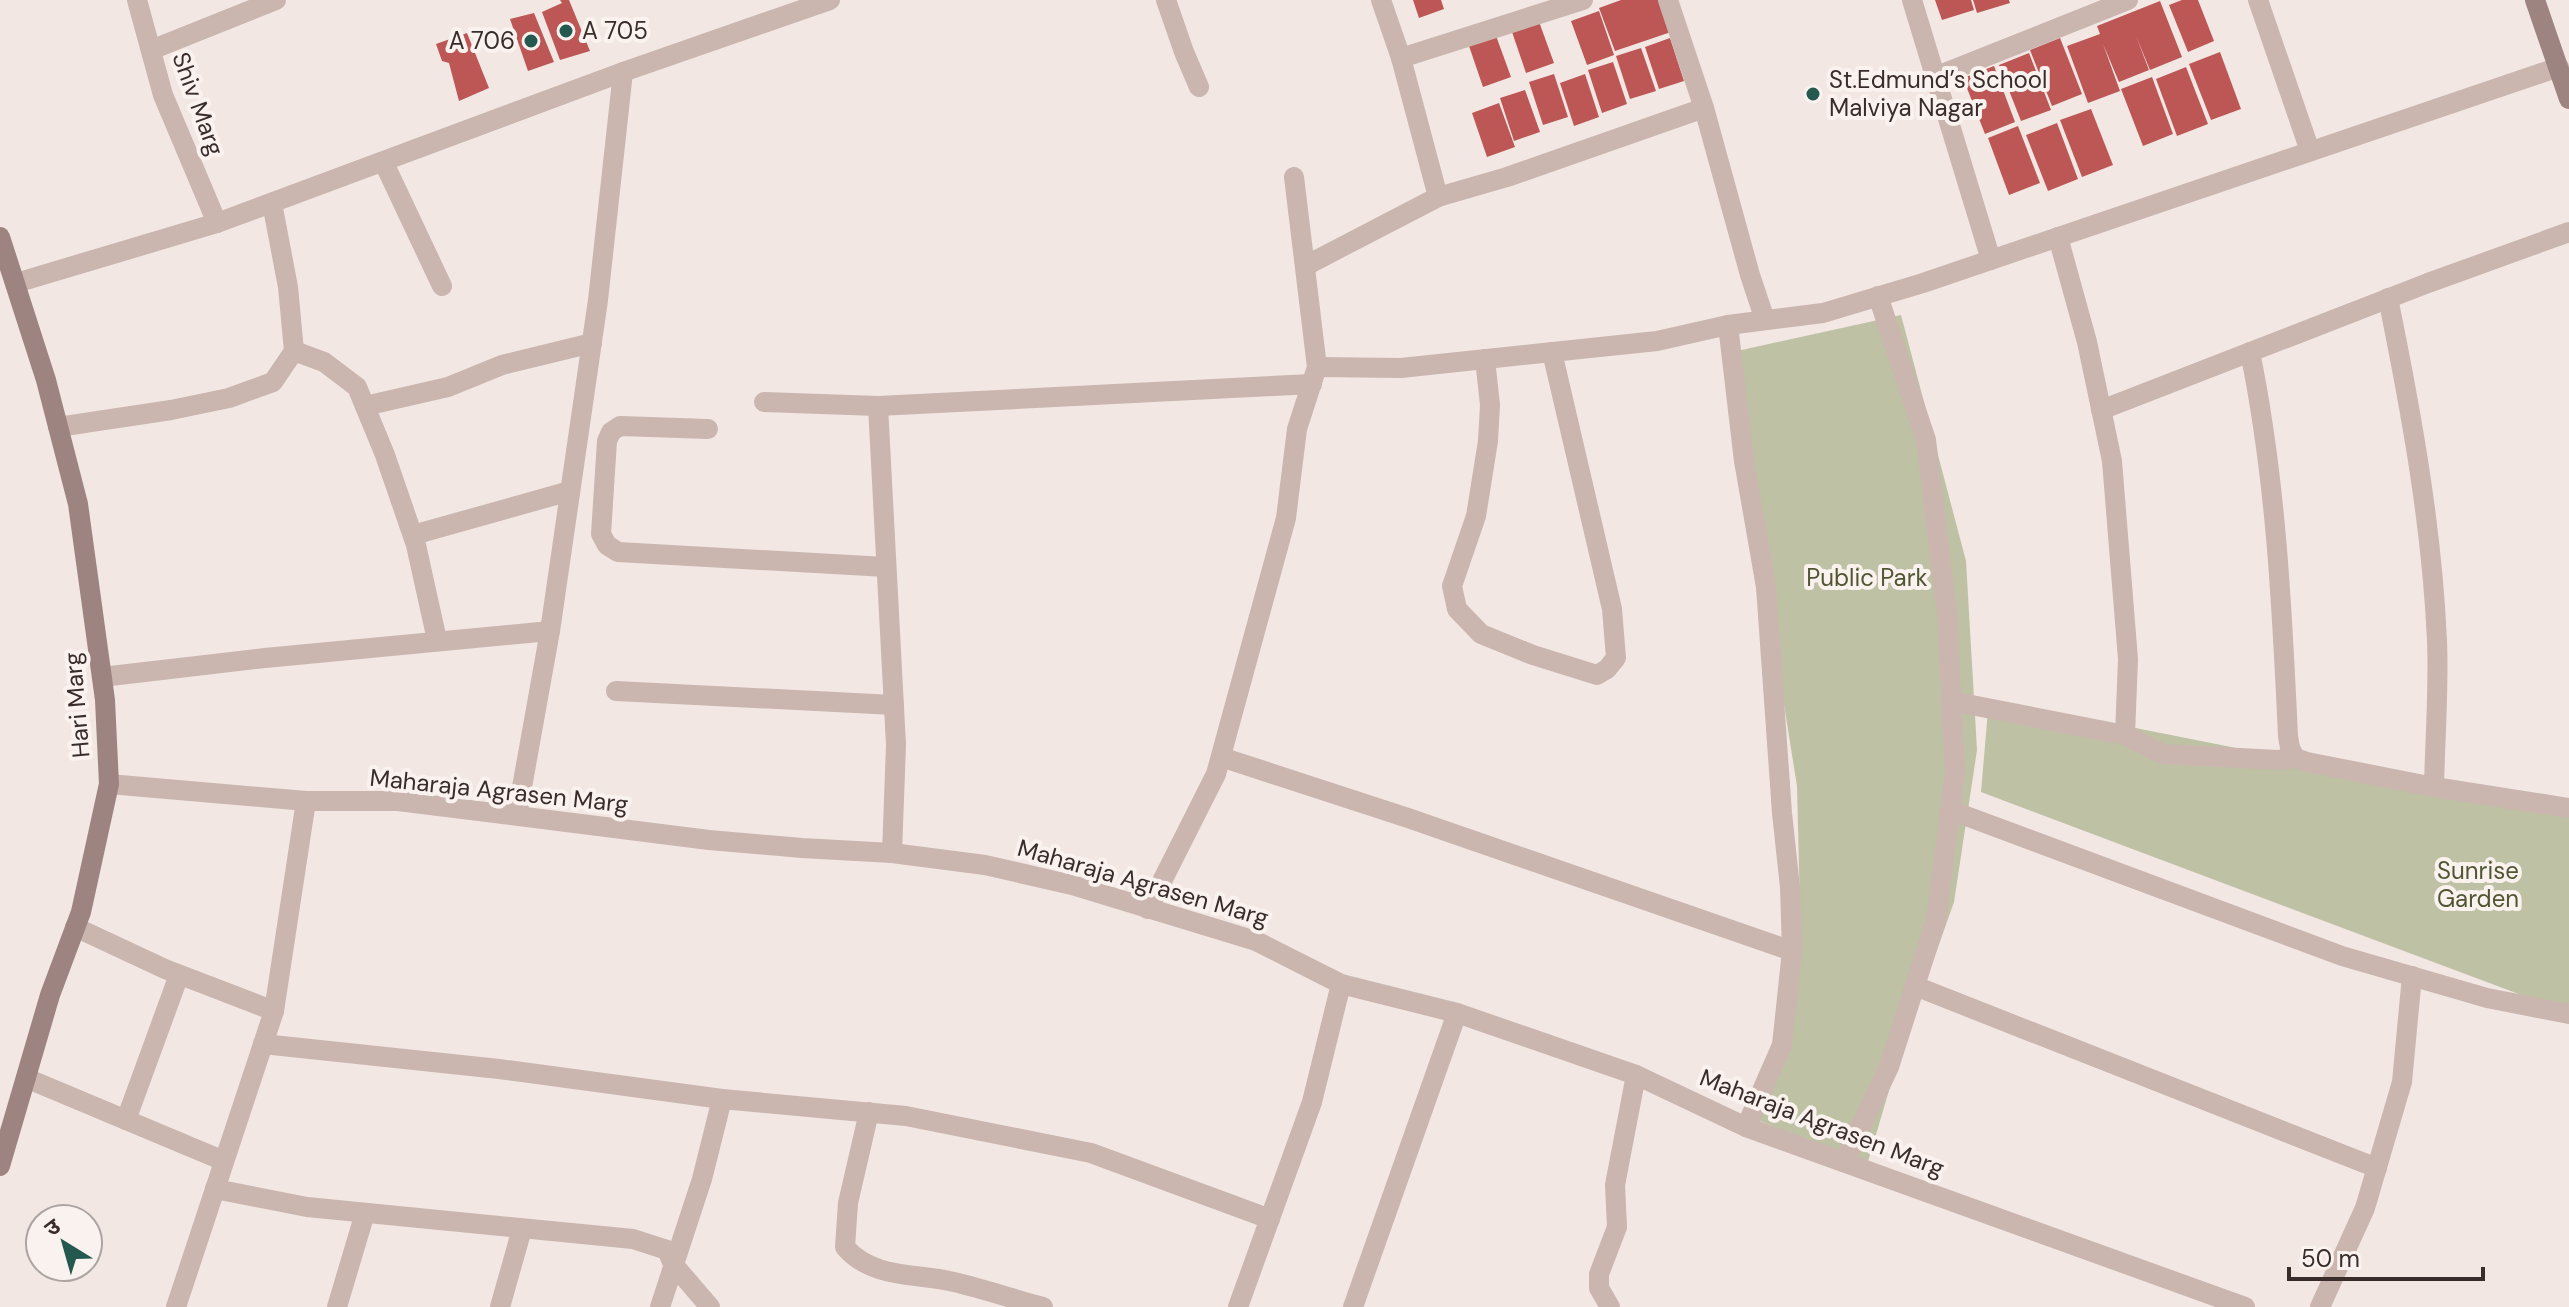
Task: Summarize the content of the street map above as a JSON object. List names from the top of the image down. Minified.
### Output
{"streets":{"street":["Shiv Marg","Hari Marg","Maharaja Agrasen Marg"]},"crossings":[["Hari Marg","Maharaja Agrasen Marg"]],"parks":["Public Park","Sunrise Garden"],"places":["A 705","A 706","St.Edmund’s School Malviya Nagar"],"scale_bar":"50 m","north":"top left"}
